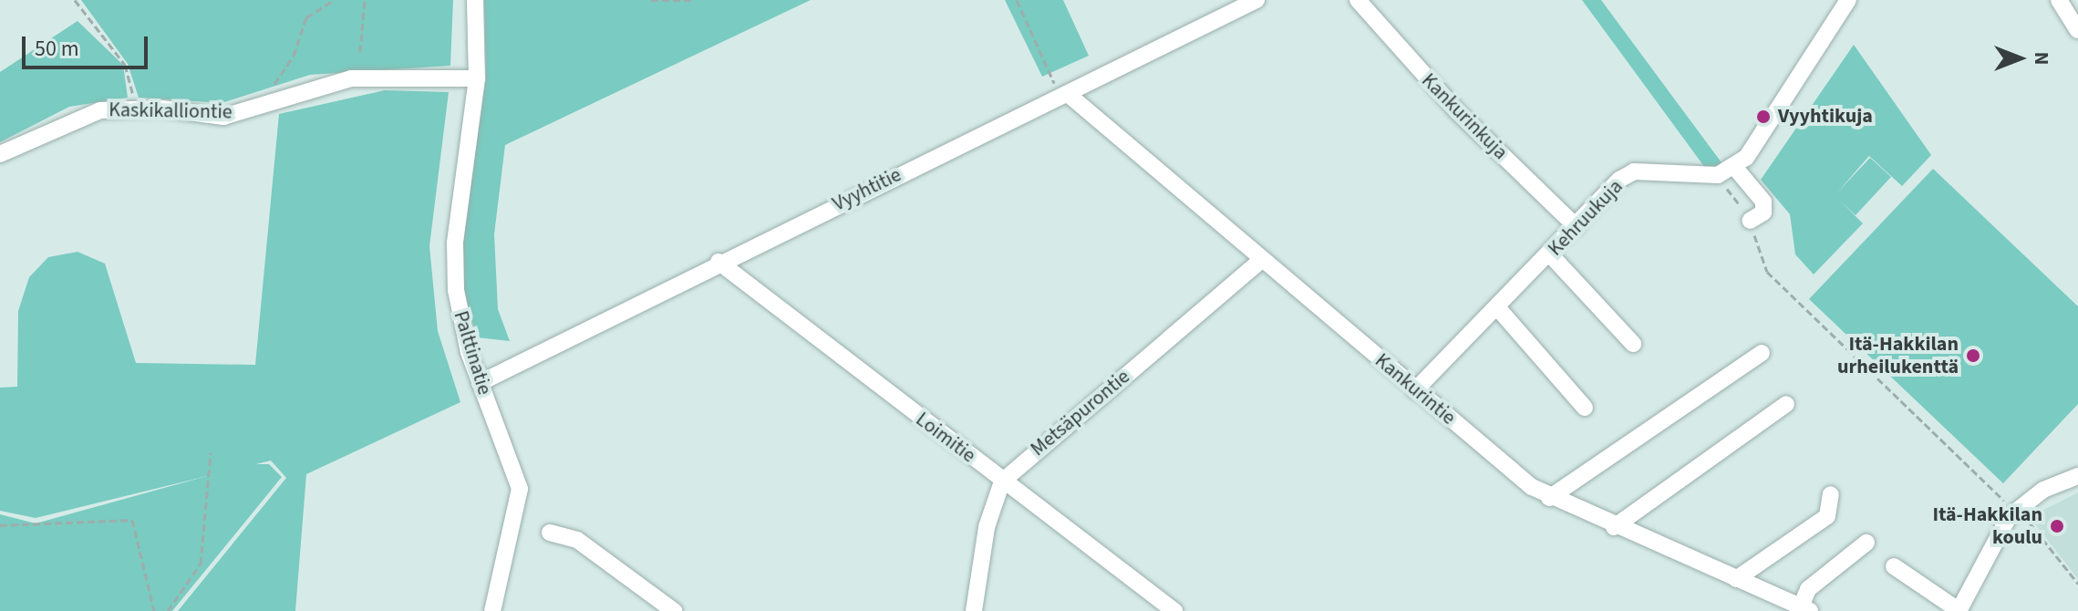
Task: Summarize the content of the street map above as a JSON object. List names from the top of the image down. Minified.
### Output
{"streets":{"street":["Kaskikalliontie","Kankurinkuja","Vyyhtitie","Kehruukuja","Palttinatie","Kankurintie","Metsäpurontie","Loimitie"]},"crossings":[["Kaskikalliontie","Palttinatie"],["Kankurinkuja","Kehruukuja"],["Vyyhtitie","Palttinatie"],["Vyyhtitie","Kankurintie"],["Vyyhtitie","Loimitie"],["Kehruukuja","Kankurintie"],["Kankurintie","Metsäpurontie"],["Metsäpurontie","Loimitie"]],"places":["Vyyhtikuja","Itä-Hakkilan urheilukenttä","Itä-Hakkilan koulu"],"scale_bar":"50 m","north":"right"}
